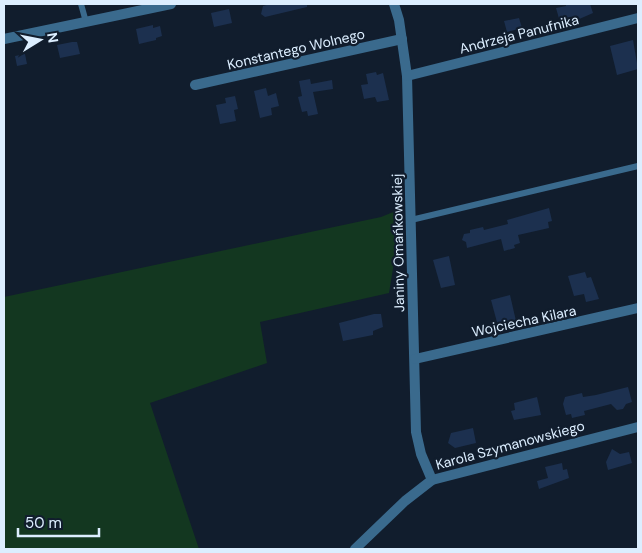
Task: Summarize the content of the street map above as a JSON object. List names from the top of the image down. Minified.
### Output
{"streets":{"street":["Andrzeja Panufnika","Konstantego Wolnego","Janiny Omańkowskiej","Wojciecha Kilara","Karola Szymanowskiego"]},"crossings":[["Andrzeja Panufnika","Janiny Omańkowskiej"],["Konstantego Wolnego","Janiny Omańkowskiej"],["Janiny Omańkowskiej","Wojciecha Kilara"],["Janiny Omańkowskiej","Karola Szymanowskiego"]],"scale_bar":"50 m","north":"right"}
